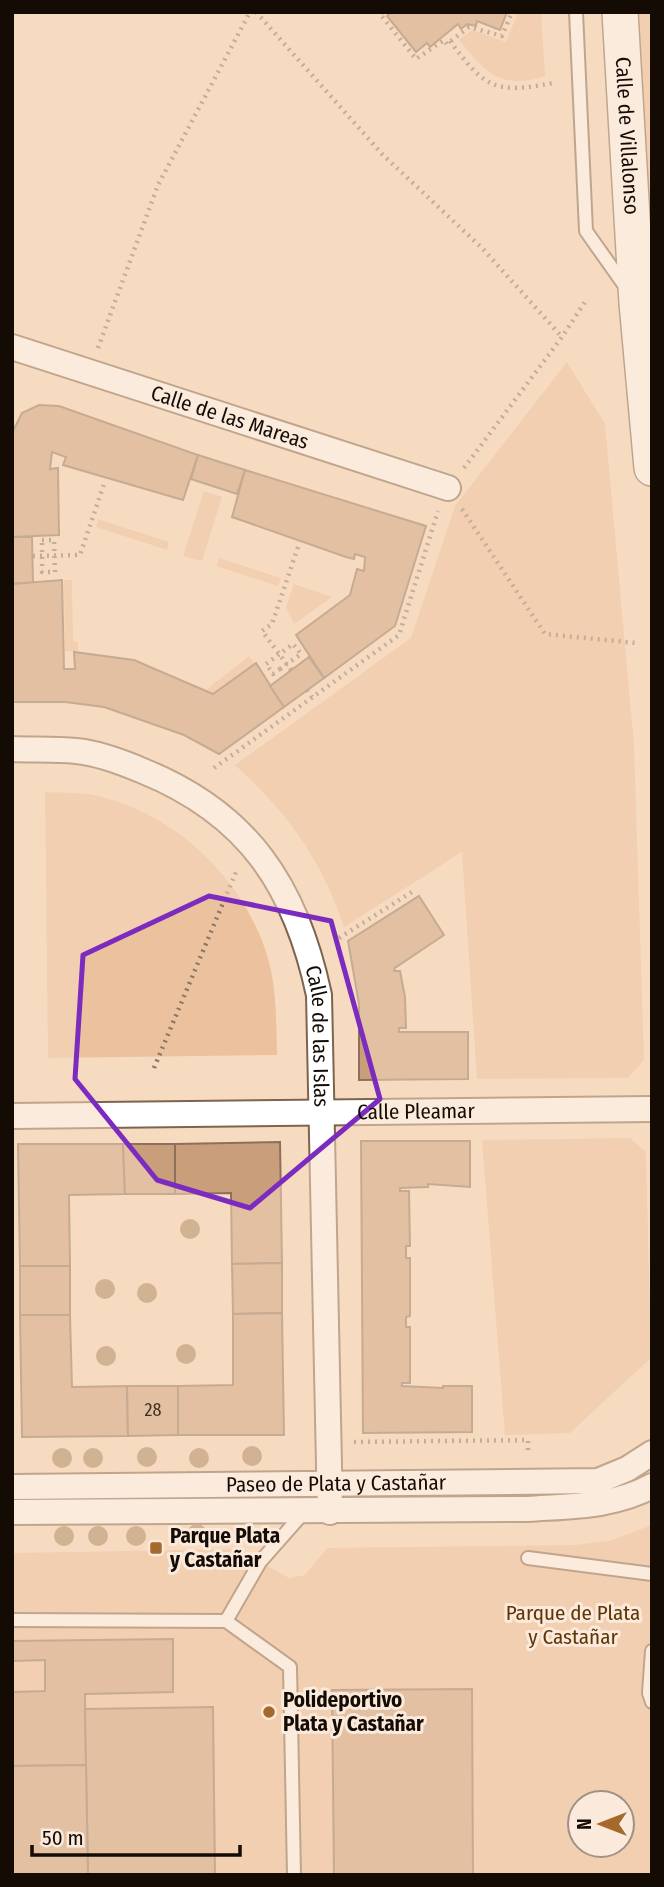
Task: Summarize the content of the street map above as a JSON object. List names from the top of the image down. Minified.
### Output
{"streets":{"main road":["Calle de Villalonso"],"street":["Calle de las Mareas","Calle de las Islas","Calle Pleamar","Paseo de Plata y Castañar"]},"crossings":[["Calle de las Islas","Calle Pleamar"],["Calle de las Islas","Paseo de Plata y Castañar"]],"parks":["Parque de Plata y Castañar"],"places":{"transit":["Parque Plata y Castañar"],"other":["Polideportivo Plata y Castañar"]},"house_numbers":["28"],"scale_bar":"50 m","north":"left"}
